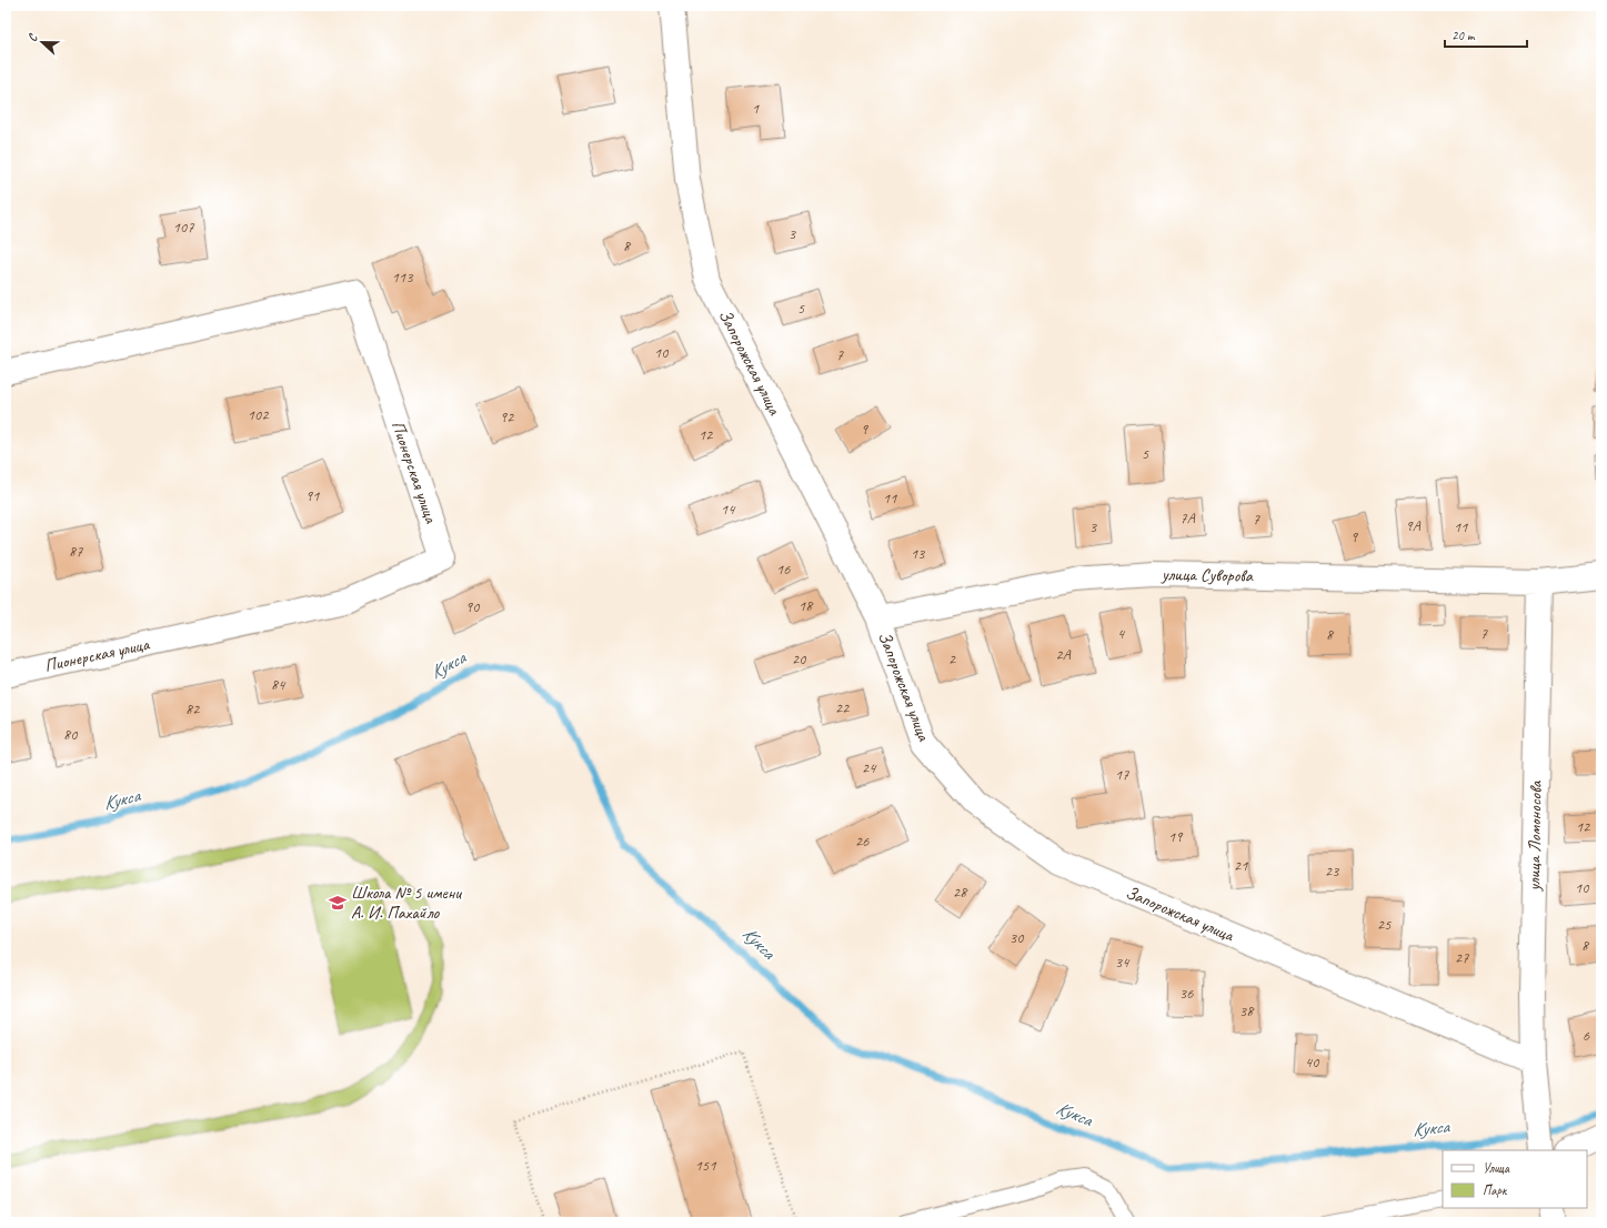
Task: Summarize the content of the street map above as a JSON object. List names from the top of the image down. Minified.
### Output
{"streets":{"street":["Запорожская улица","Пионерская улица","улица Суворова","улица Ломоносова"]},"crossings":[["Запорожская улица","улица Суворова"],["Запорожская улица","улица Ломоносова"],["улица Суворова","улица Ломоносова"]],"water":["Кукса"],"places":{"school or university":["Школа № 5 имени А. И. Пахайло"]},"house_numbers":["1","107","3","8","113","5","10","7","102","92","9","12","5","91","11","14","7А","7","9А","3","11","9","87","13","16","18","90","4","7","8","2А","20","2","84","22","82","80","24","17","12","19","26","21","23","10","28","25","30","8","27","34","36","38","6","40","151"],"legend":["Улица","Парк"],"scale_bar":"20 m","north":"left"}
